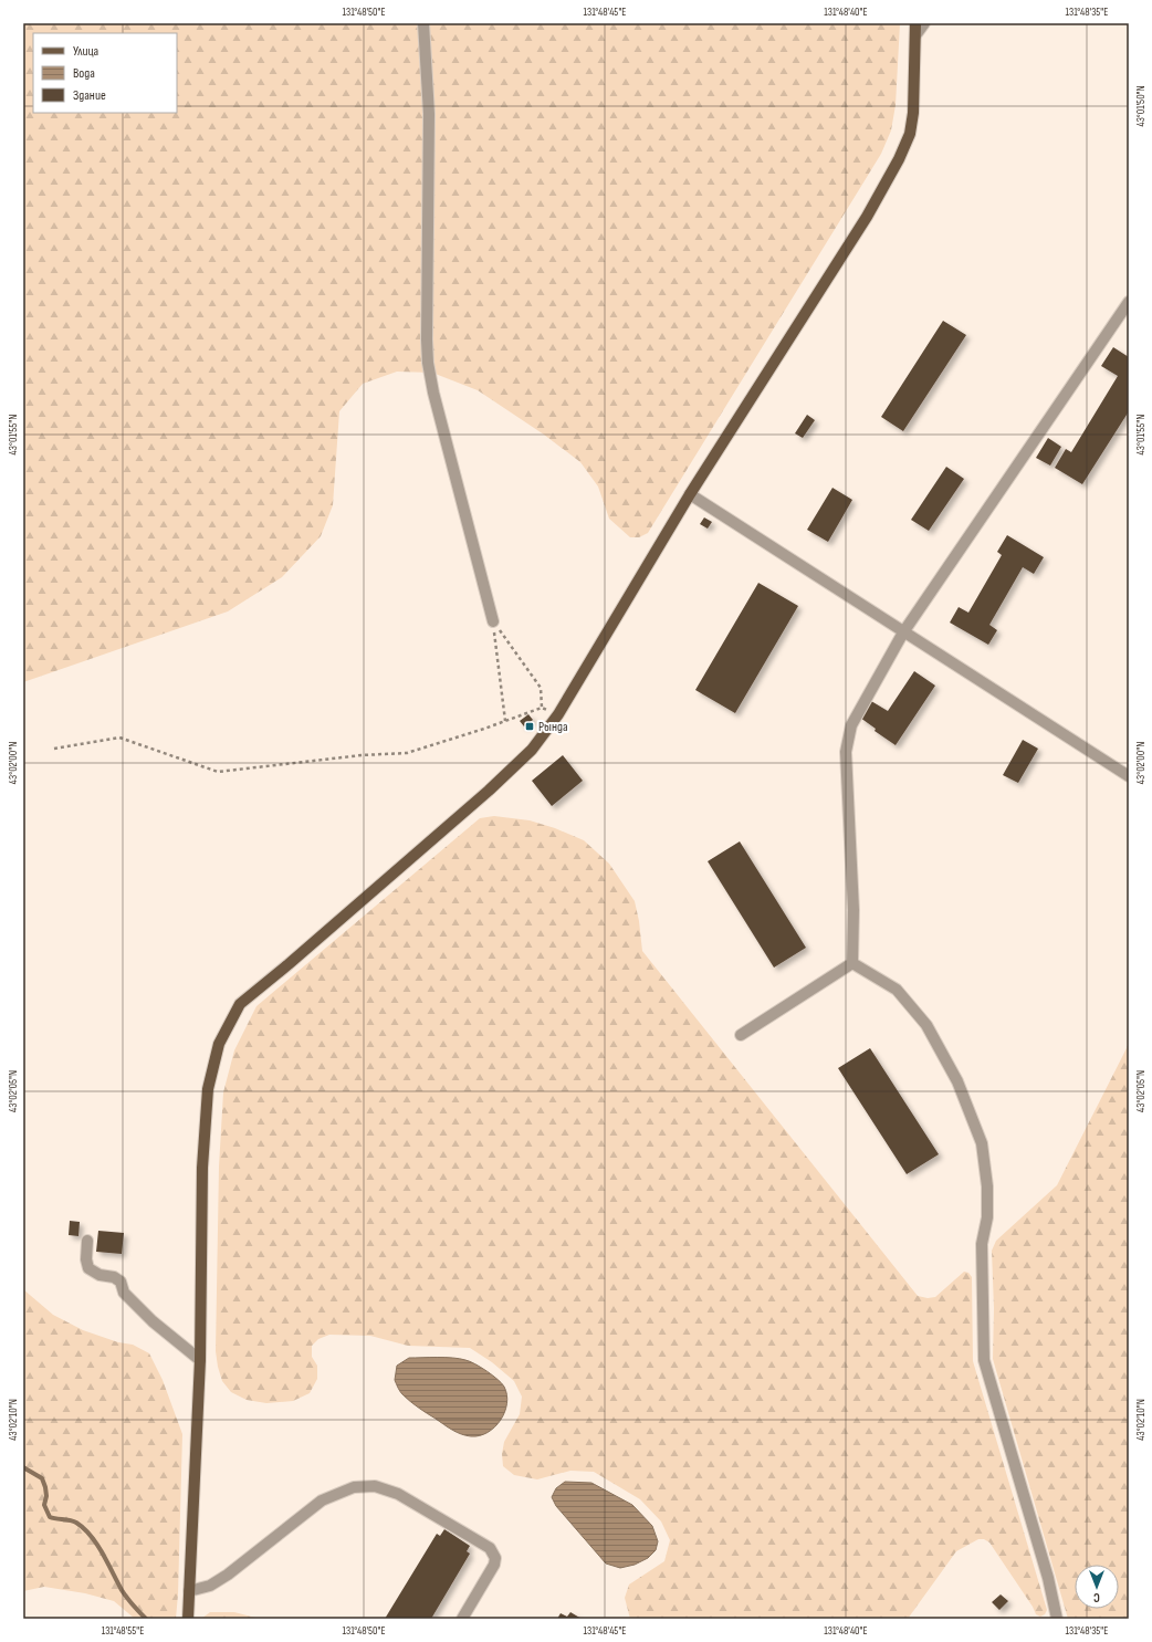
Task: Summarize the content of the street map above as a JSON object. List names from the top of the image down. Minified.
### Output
{"places":{"transit":["Рында"]},"legend":["Улица","Вода","Здание"],"north":"bottom","coordinates":["131°48'50\"E","131°48'45\"E","131°48'40\"E","131°48'35\"E","43°01'50\"N","43°01'55\"N","43°02'00\"N","43°02'05\"N","43°02'10\"N","131°48'55\"E"]}
